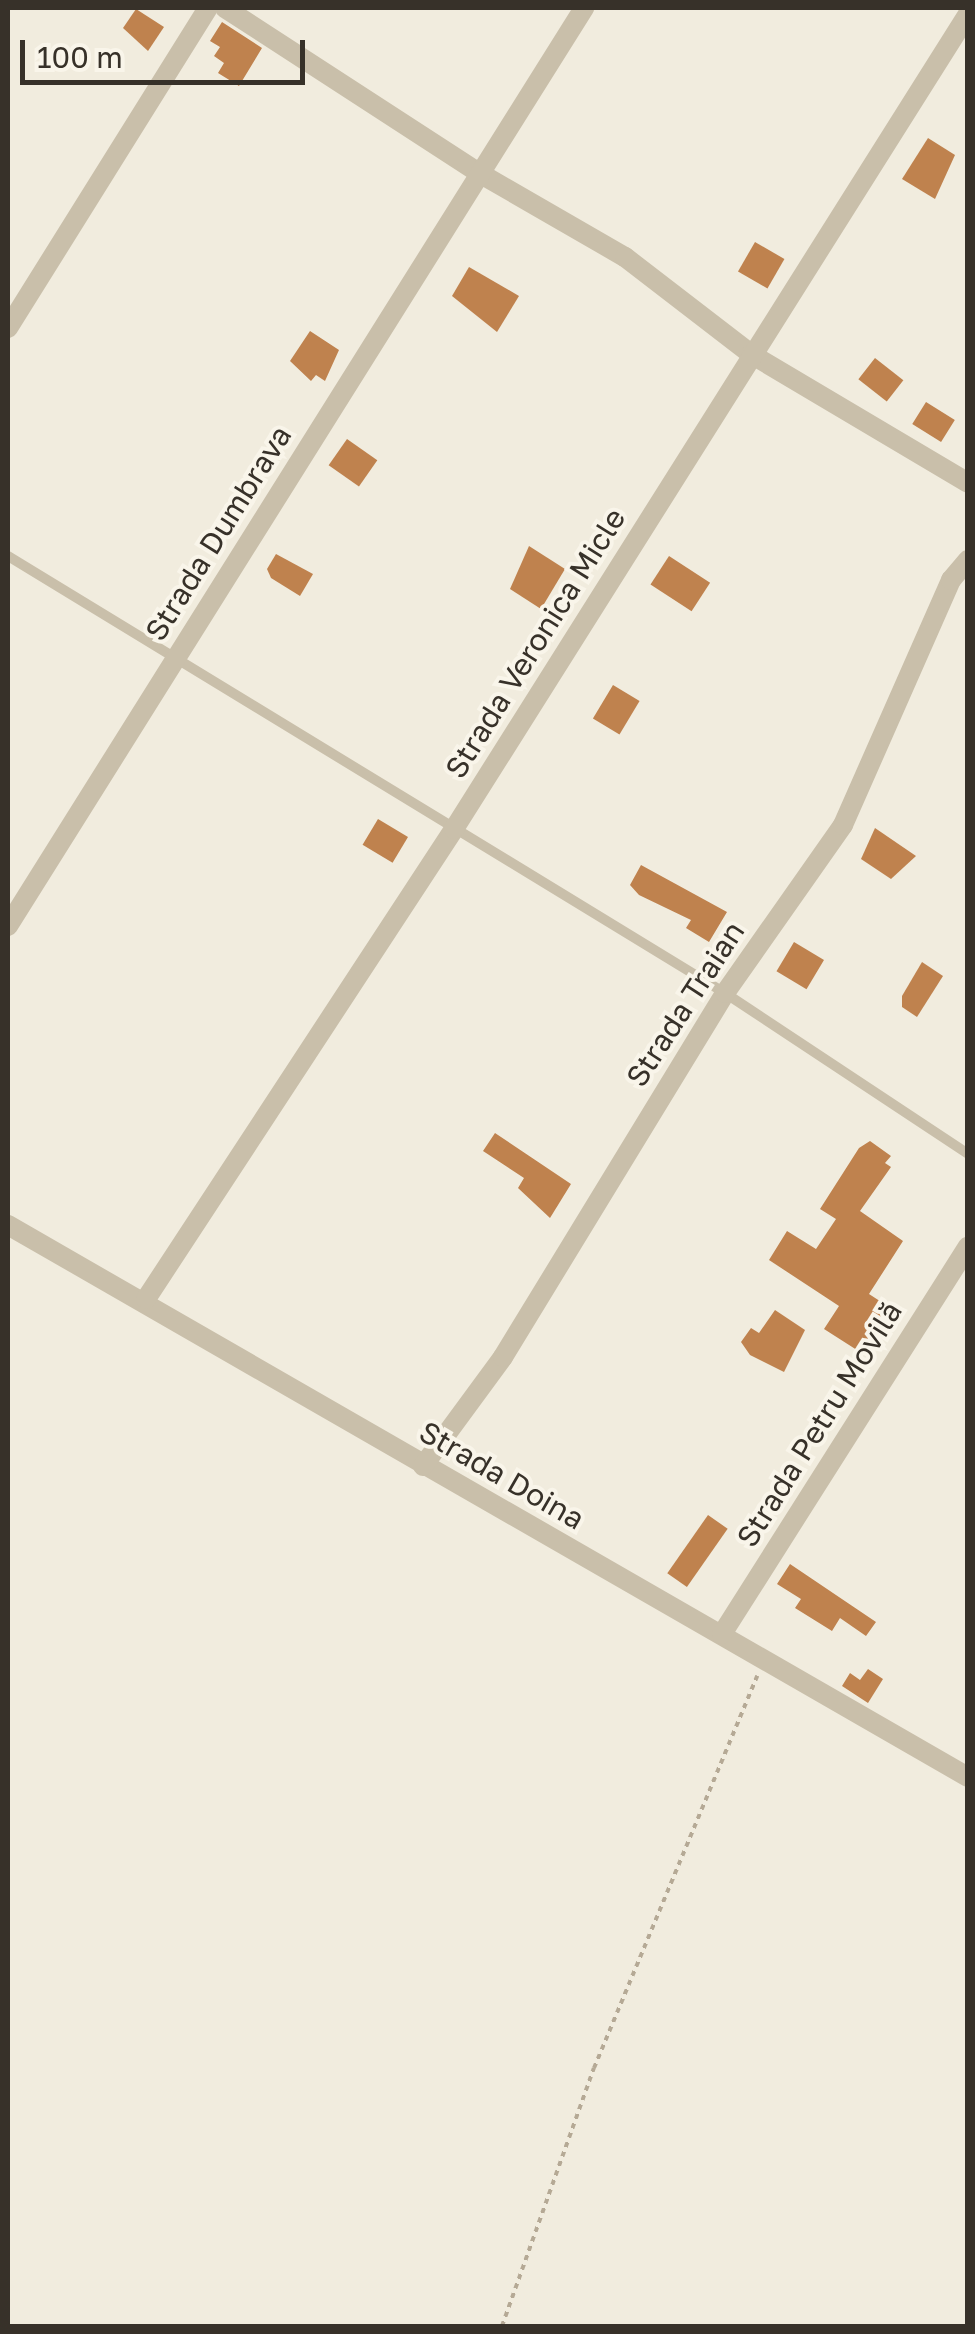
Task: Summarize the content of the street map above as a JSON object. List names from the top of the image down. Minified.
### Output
{"streets":{"street":["Strada Dumbrava","Strada Veronica Micle","Strada Traian","Strada Petru Movilă","Strada Doina"]},"crossings":[["Strada Veronica Micle","Strada Doina"],["Strada Traian","Strada Doina"],["Strada Petru Movilă","Strada Doina"]],"scale_bar":"100 m"}
